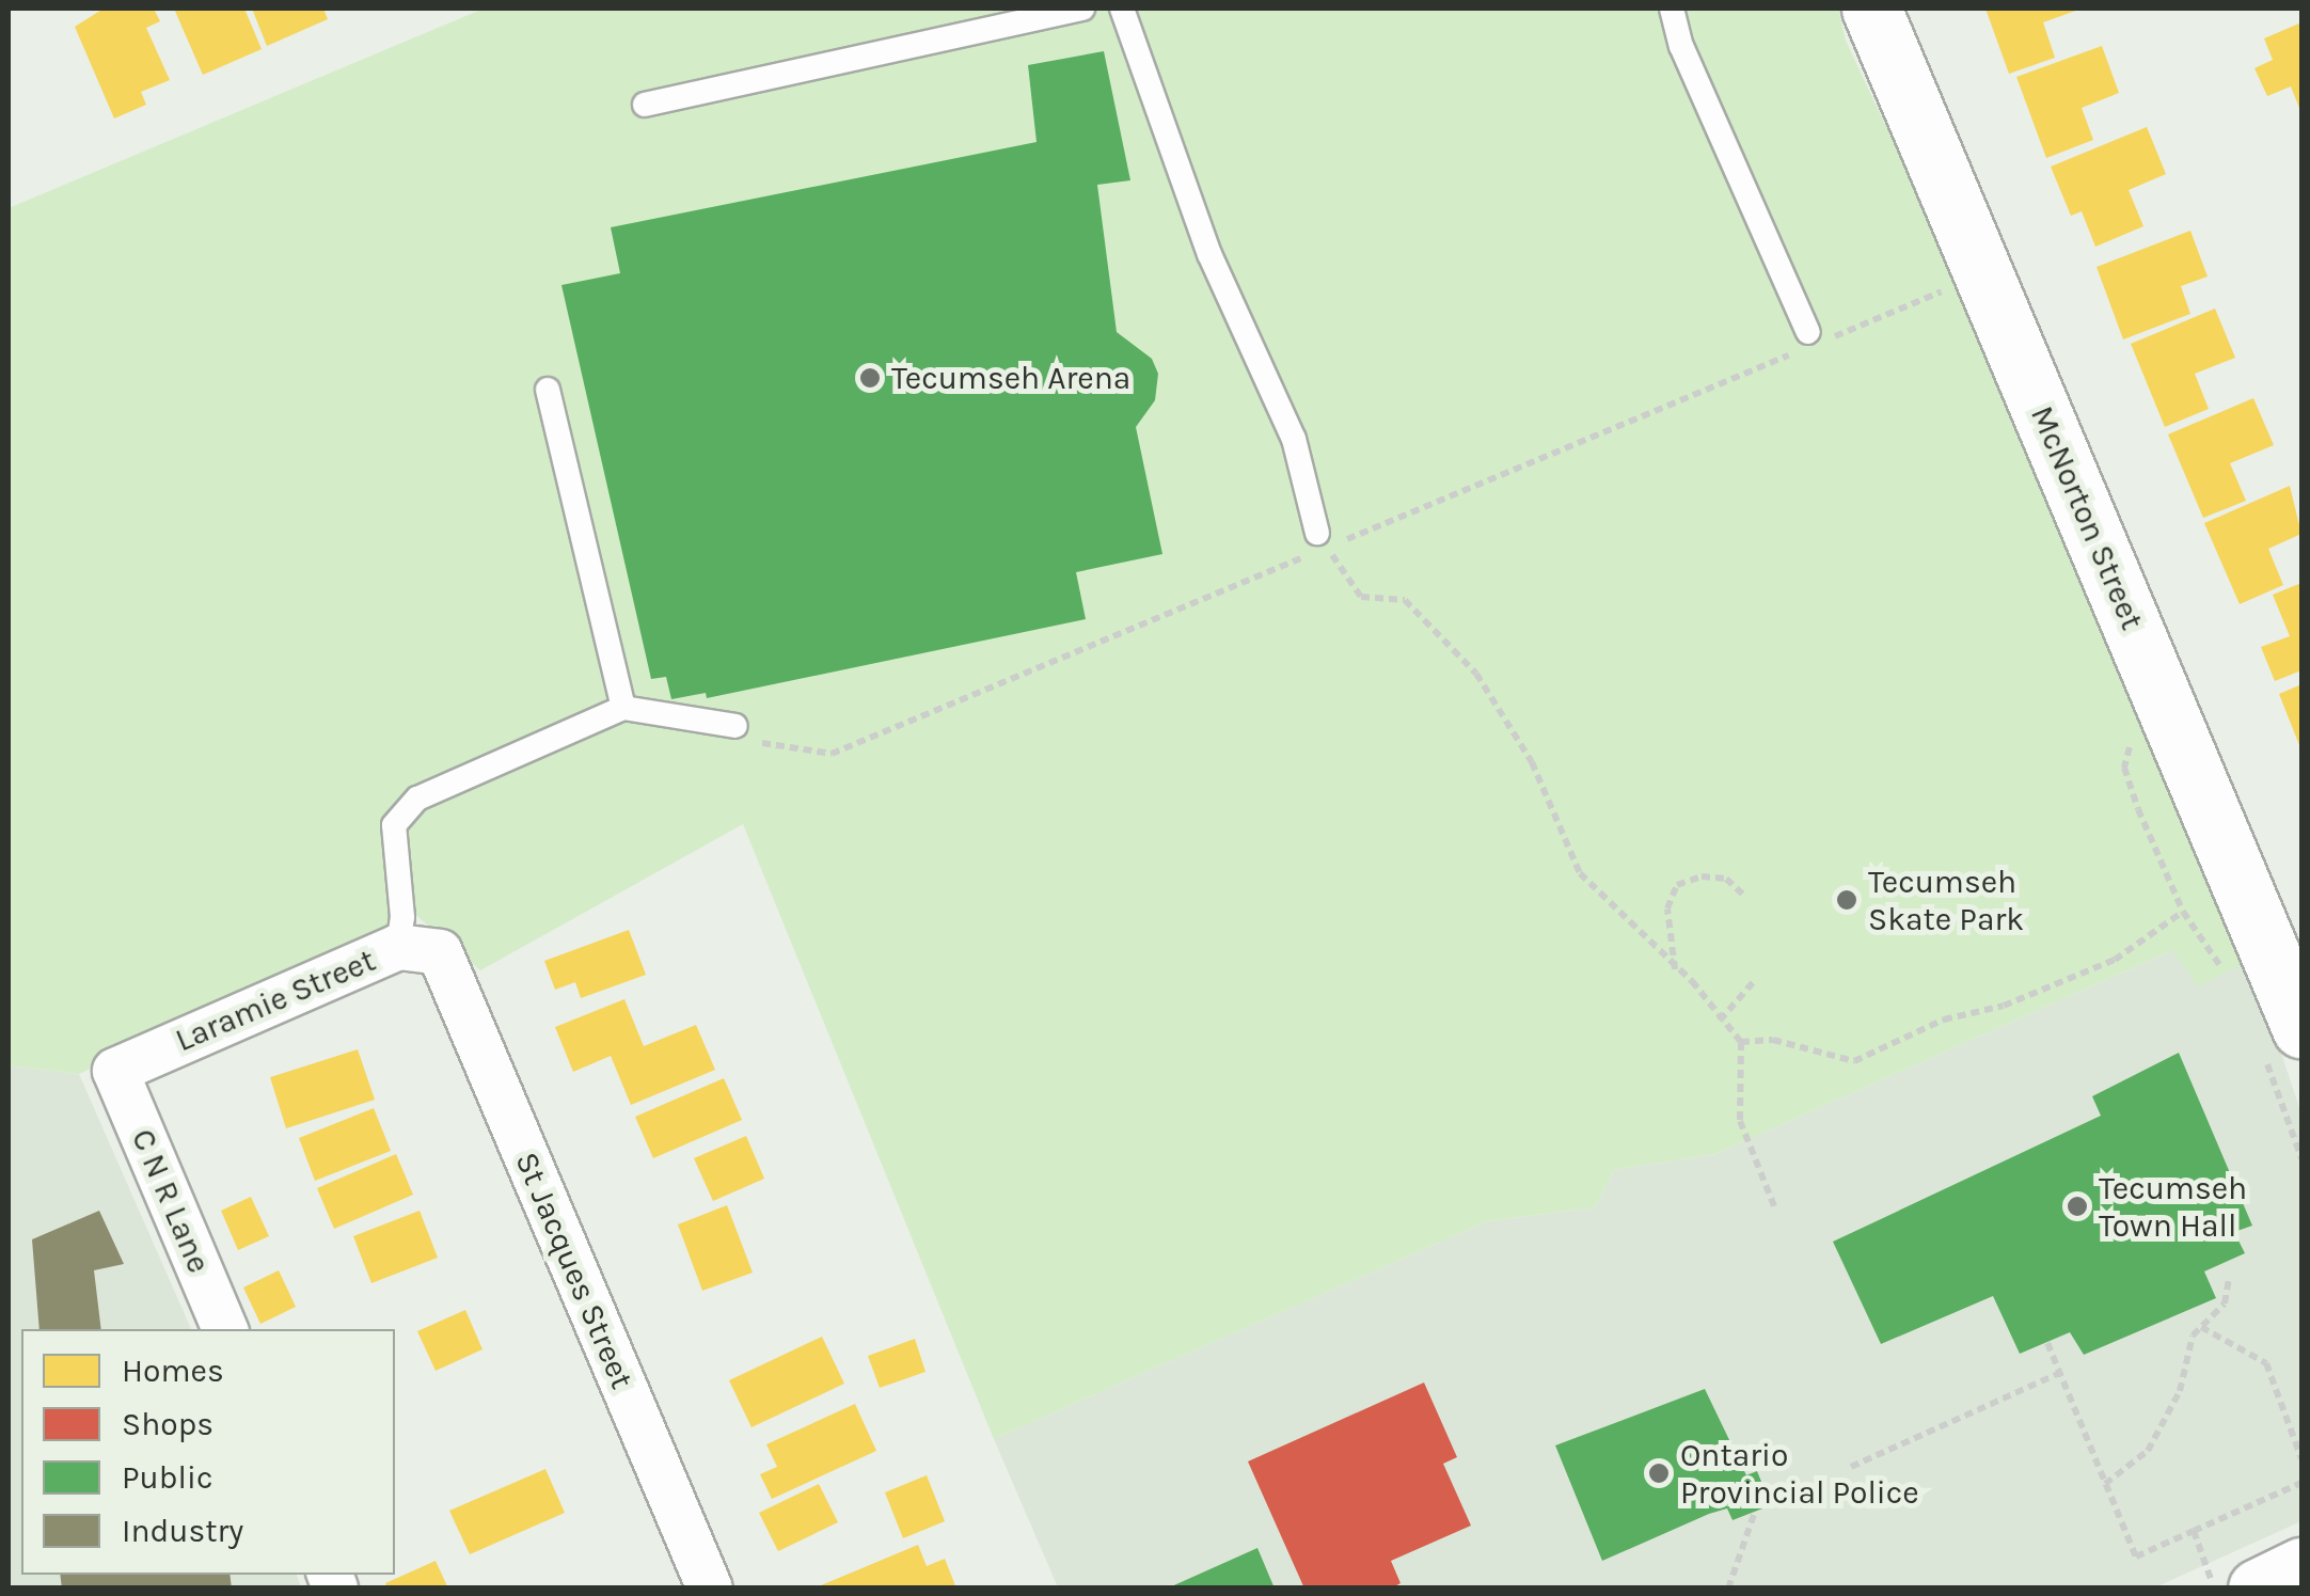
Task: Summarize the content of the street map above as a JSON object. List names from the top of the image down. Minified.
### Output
{"streets":{"street":["McNorton Street","Laramie Street","C N R Lane","St Jacques Street"]},"crossings":[["Laramie Street","C N R Lane"],["Laramie Street","St Jacques Street"]],"places":["Tecumseh Arena","Tecumseh Skate Park","Tecumseh Town Hall","Ontario Provincial Police"],"legend":["Homes","Shops","Public","Industry"]}
